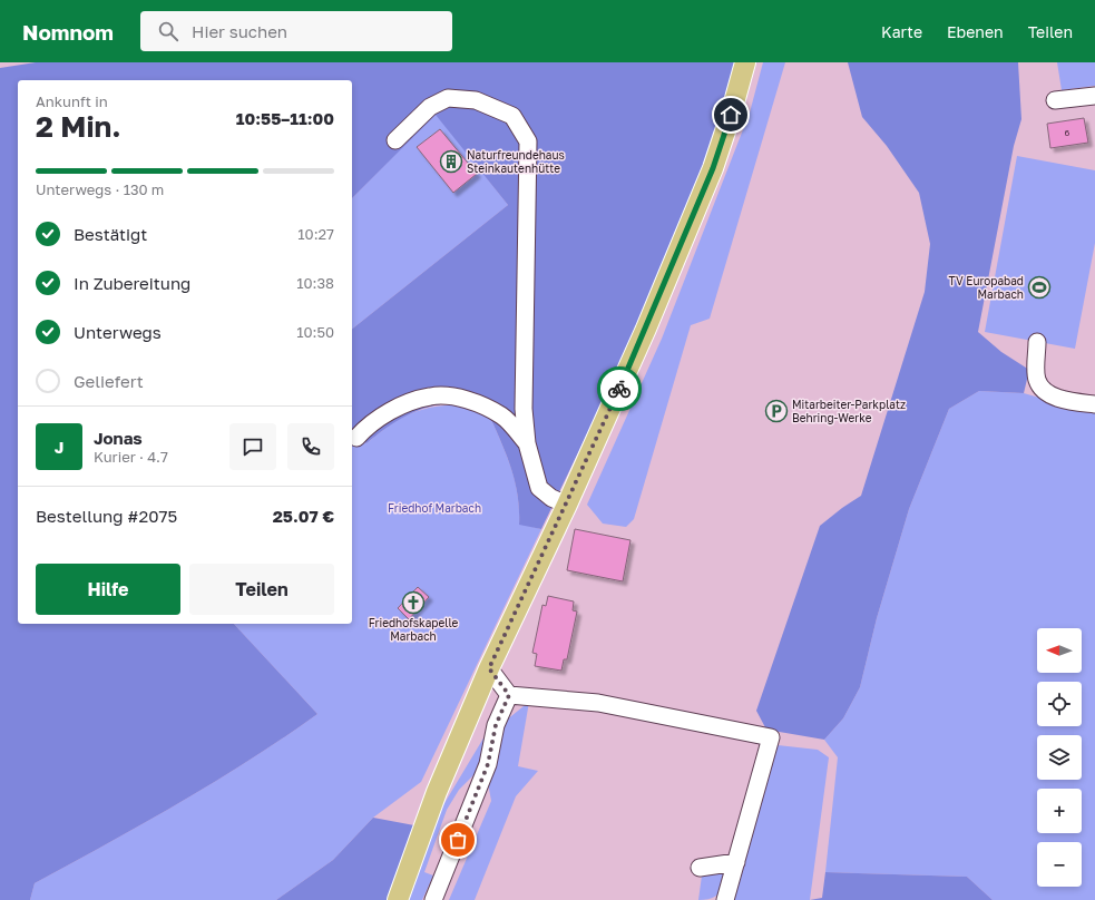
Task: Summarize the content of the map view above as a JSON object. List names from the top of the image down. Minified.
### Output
{"parks":["Friedhof Marbach"],"places":{"building":["Naturfreundehaus Steinkautenhütte"],"sports":["TV Europabad Marbach"],"parking":["Mitarbeiter-Parkplatz Behring-Werke"],"church":["Friedhofskapelle Marbach"]},"house_numbers":["6"],"north":"left","page":{"header":"Nomnom","search":"Hier suchen","nav":["Karte","Ebenen","Teilen"],"heading":["2 Min.","Ankunft in","10:55–11:00"],"panel":["Jonas","Kurier · 4.7","Bestellung #2075","25.07 €"],"bar":"Unterwegs · 130 m","list":[["Bestätigt","10:27"],["In Zubereitung","10:38"],["Unterwegs","10:50"],"Geliefert"],"round":"J","buttons":["Hilfe","Teilen"],"map_buttons":["+","−"]}}
